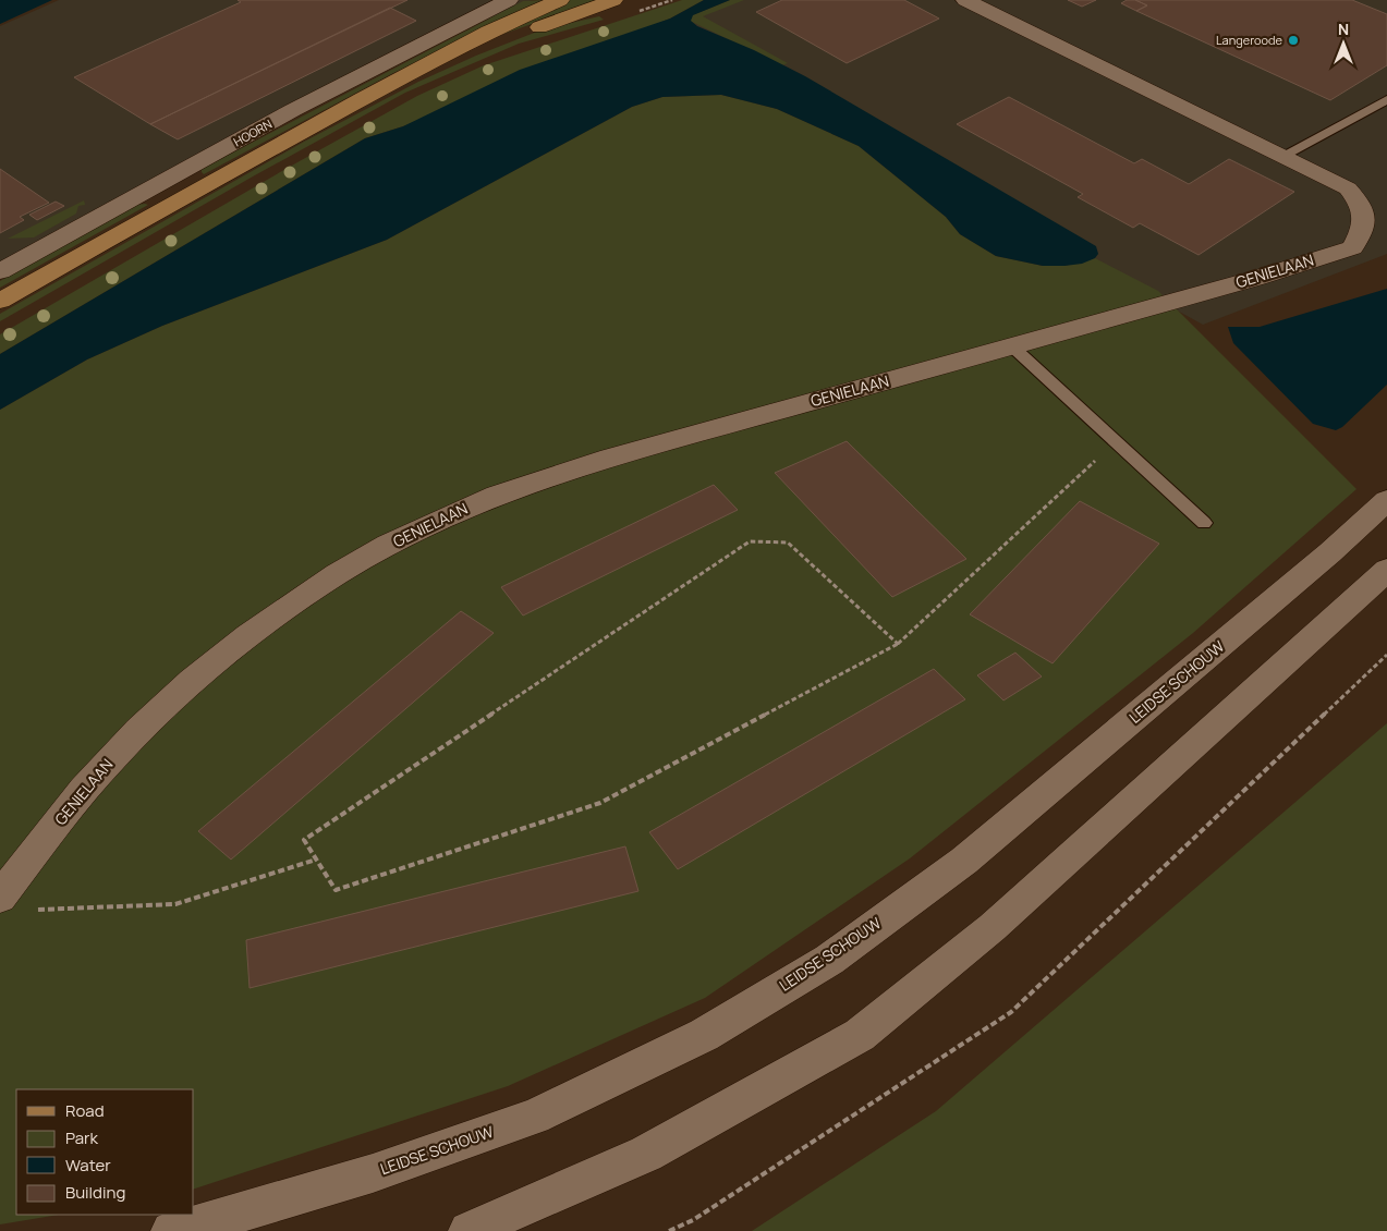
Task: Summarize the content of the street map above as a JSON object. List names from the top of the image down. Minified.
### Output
{"streets":{"main road":["HOORN"],"street":["GENIELAAN","LEIDSE SCHOUW"]},"places":["Langeroode"],"legend":["Road","Park","Water","Building"],"north":"top"}
